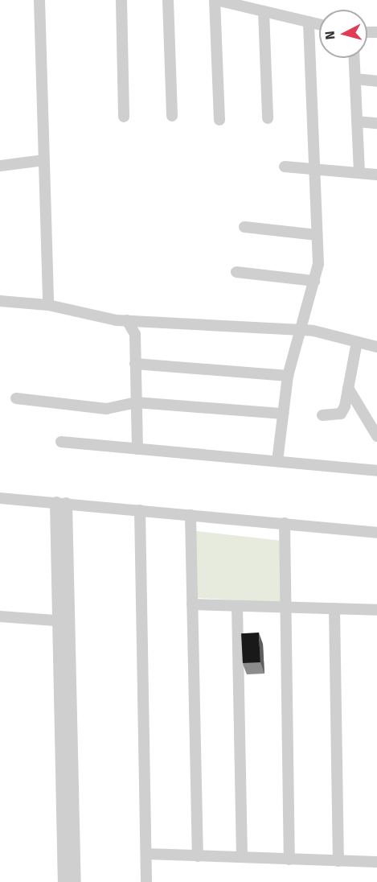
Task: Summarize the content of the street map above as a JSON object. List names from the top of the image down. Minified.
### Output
{"north":"left"}
